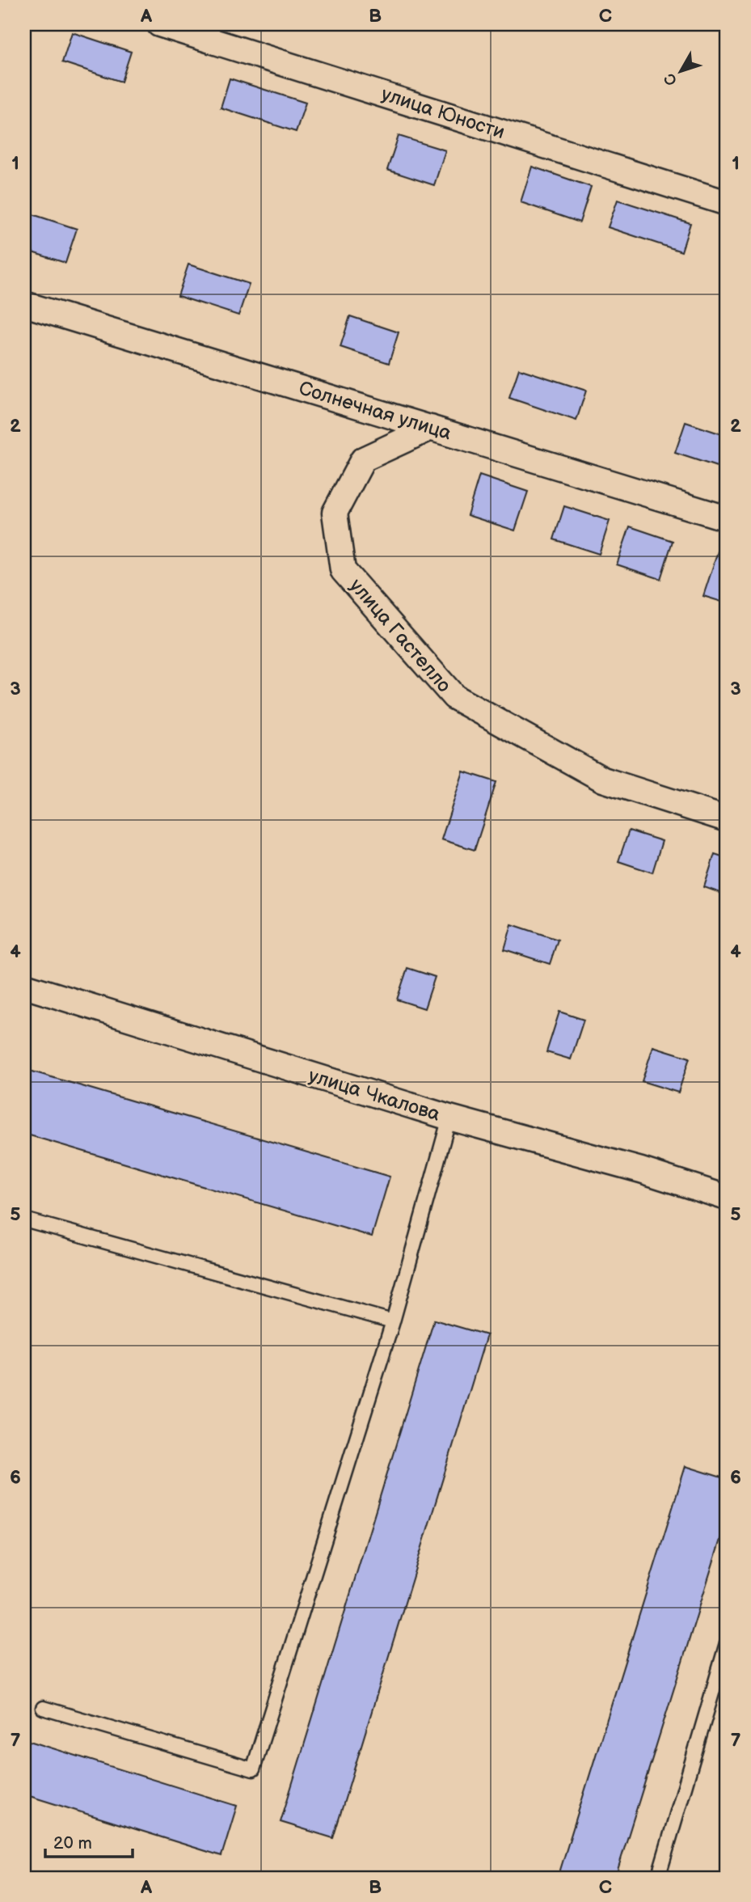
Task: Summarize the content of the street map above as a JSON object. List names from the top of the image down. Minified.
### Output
{"streets":{"street":["улица Юности","Солнечная улица","улица Гастелло","улица Чкалова"]},"crossings":[["Солнечная улица","улица Гастелло"]],"scale_bar":"20 m","north":"bottom left","grid":{"columns":["A","B","C"],"rows":["1","2","3","4","5","6","7"]}}
